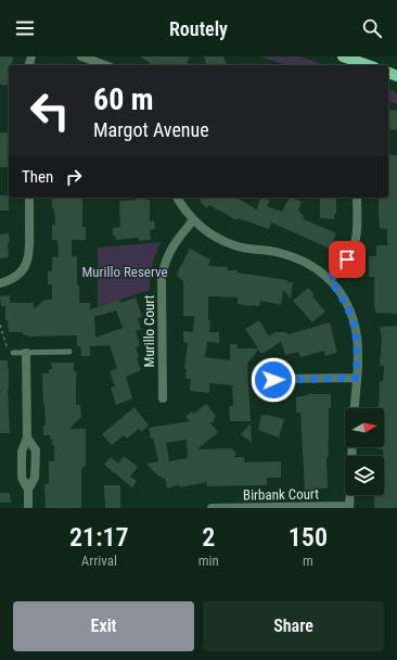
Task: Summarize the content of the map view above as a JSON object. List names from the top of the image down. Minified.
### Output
{"streets":{"street":["Murillo Court","Birbank Court"]},"parks":["Murillo Reserve"],"north":"right","page":{"header":"Routely","turn":["60 m","Margot Avenue"],"then":"Then","eta":["21:17","Arrival","2","min","150","m"],"buttons":["Exit","Share"]}}
